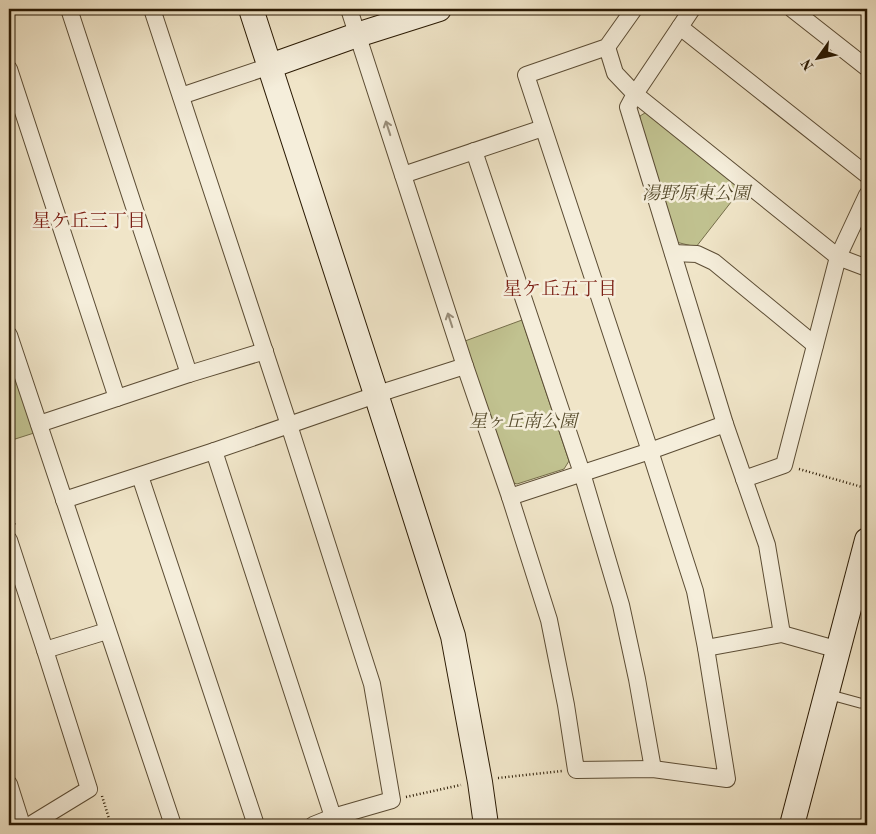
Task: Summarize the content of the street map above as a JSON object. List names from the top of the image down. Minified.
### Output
{"districts":["星ケ丘三丁目","星ケ丘五丁目"],"parks":["湯野原東公園","星ヶ丘南公園"],"north":"bottom left"}
